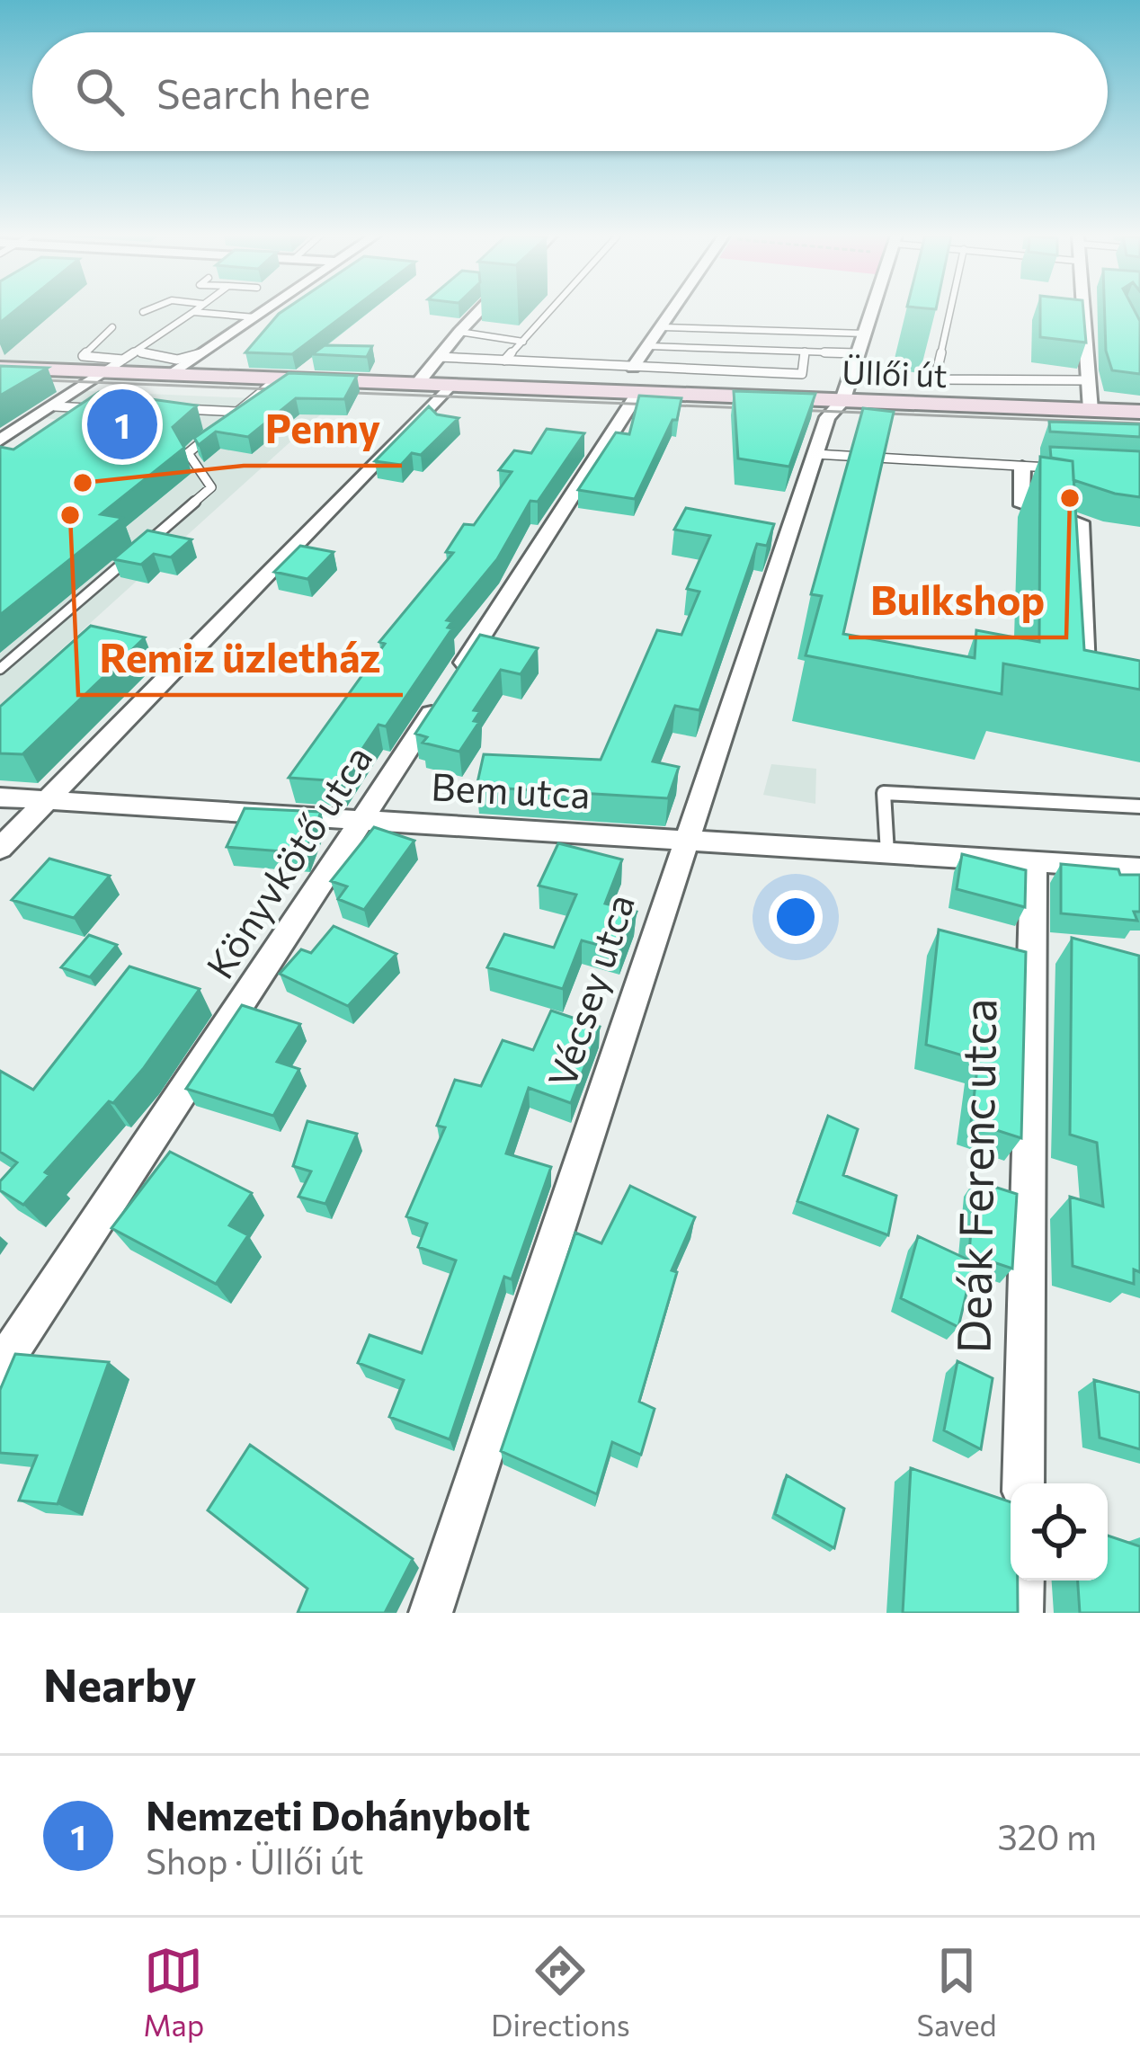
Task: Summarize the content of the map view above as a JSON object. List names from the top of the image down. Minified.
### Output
{"streets":{"main road":["Üllői út"],"street":["Bem utca","Könyvkötő utca","Vécsey utca","Deák Ferenc utca"]},"crossings":[["Üllői út","Könyvkötő utca"],["Üllői út","Vécsey utca"],["Bem utca","Könyvkötő utca"],["Bem utca","Vécsey utca"],["Bem utca","Deák Ferenc utca"]],"places":["Penny","Bulkshop","Remiz üzletház"],"page":{"search":"Search here","pins":"1","heading":"Nearby","list":[{"mark":"1","name":"Nemzeti Dohánybolt","note":"Shop · Üllői út","value":"320 m"}],"nav":["Map","Directions","Saved"]}}
